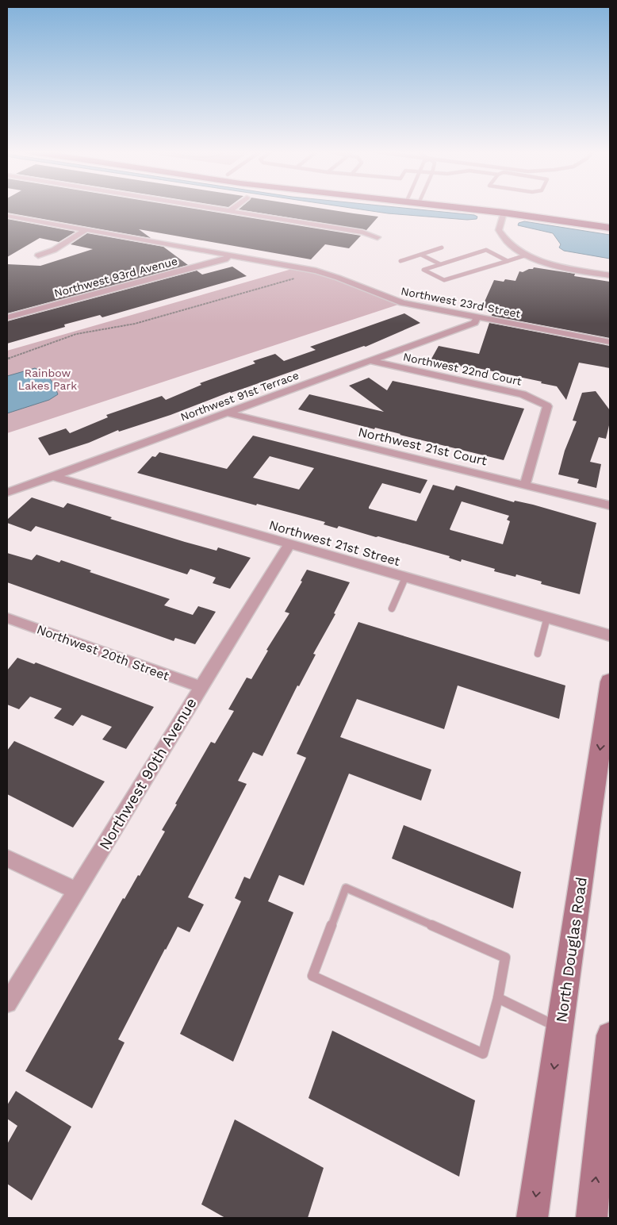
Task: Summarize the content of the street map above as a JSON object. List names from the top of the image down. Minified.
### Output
{"streets":{"main road":["North Douglas Road"],"street":["Northwest 93rd Avenue","Northwest 23rd Street","Northwest 22nd Court","Northwest 91st Terrace","Northwest 21st Court","Northwest 21st Street","Northwest 20th Street","Northwest 90th Avenue"]},"crossings":[["Northwest 93rd Avenue","Northwest 23rd Street"],["Northwest 23rd Street","Northwest 91st Terrace"],["Northwest 22nd Court","Northwest 91st Terrace"],["Northwest 22nd Court","Northwest 21st Court"],["Northwest 91st Terrace","Northwest 21st Court"],["Northwest 91st Terrace","Northwest 21st Street"],["Northwest 21st Street","Northwest 90th Avenue"],["Northwest 20th Street","Northwest 90th Avenue"]],"parks":["Rainbow Lakes Park"]}
